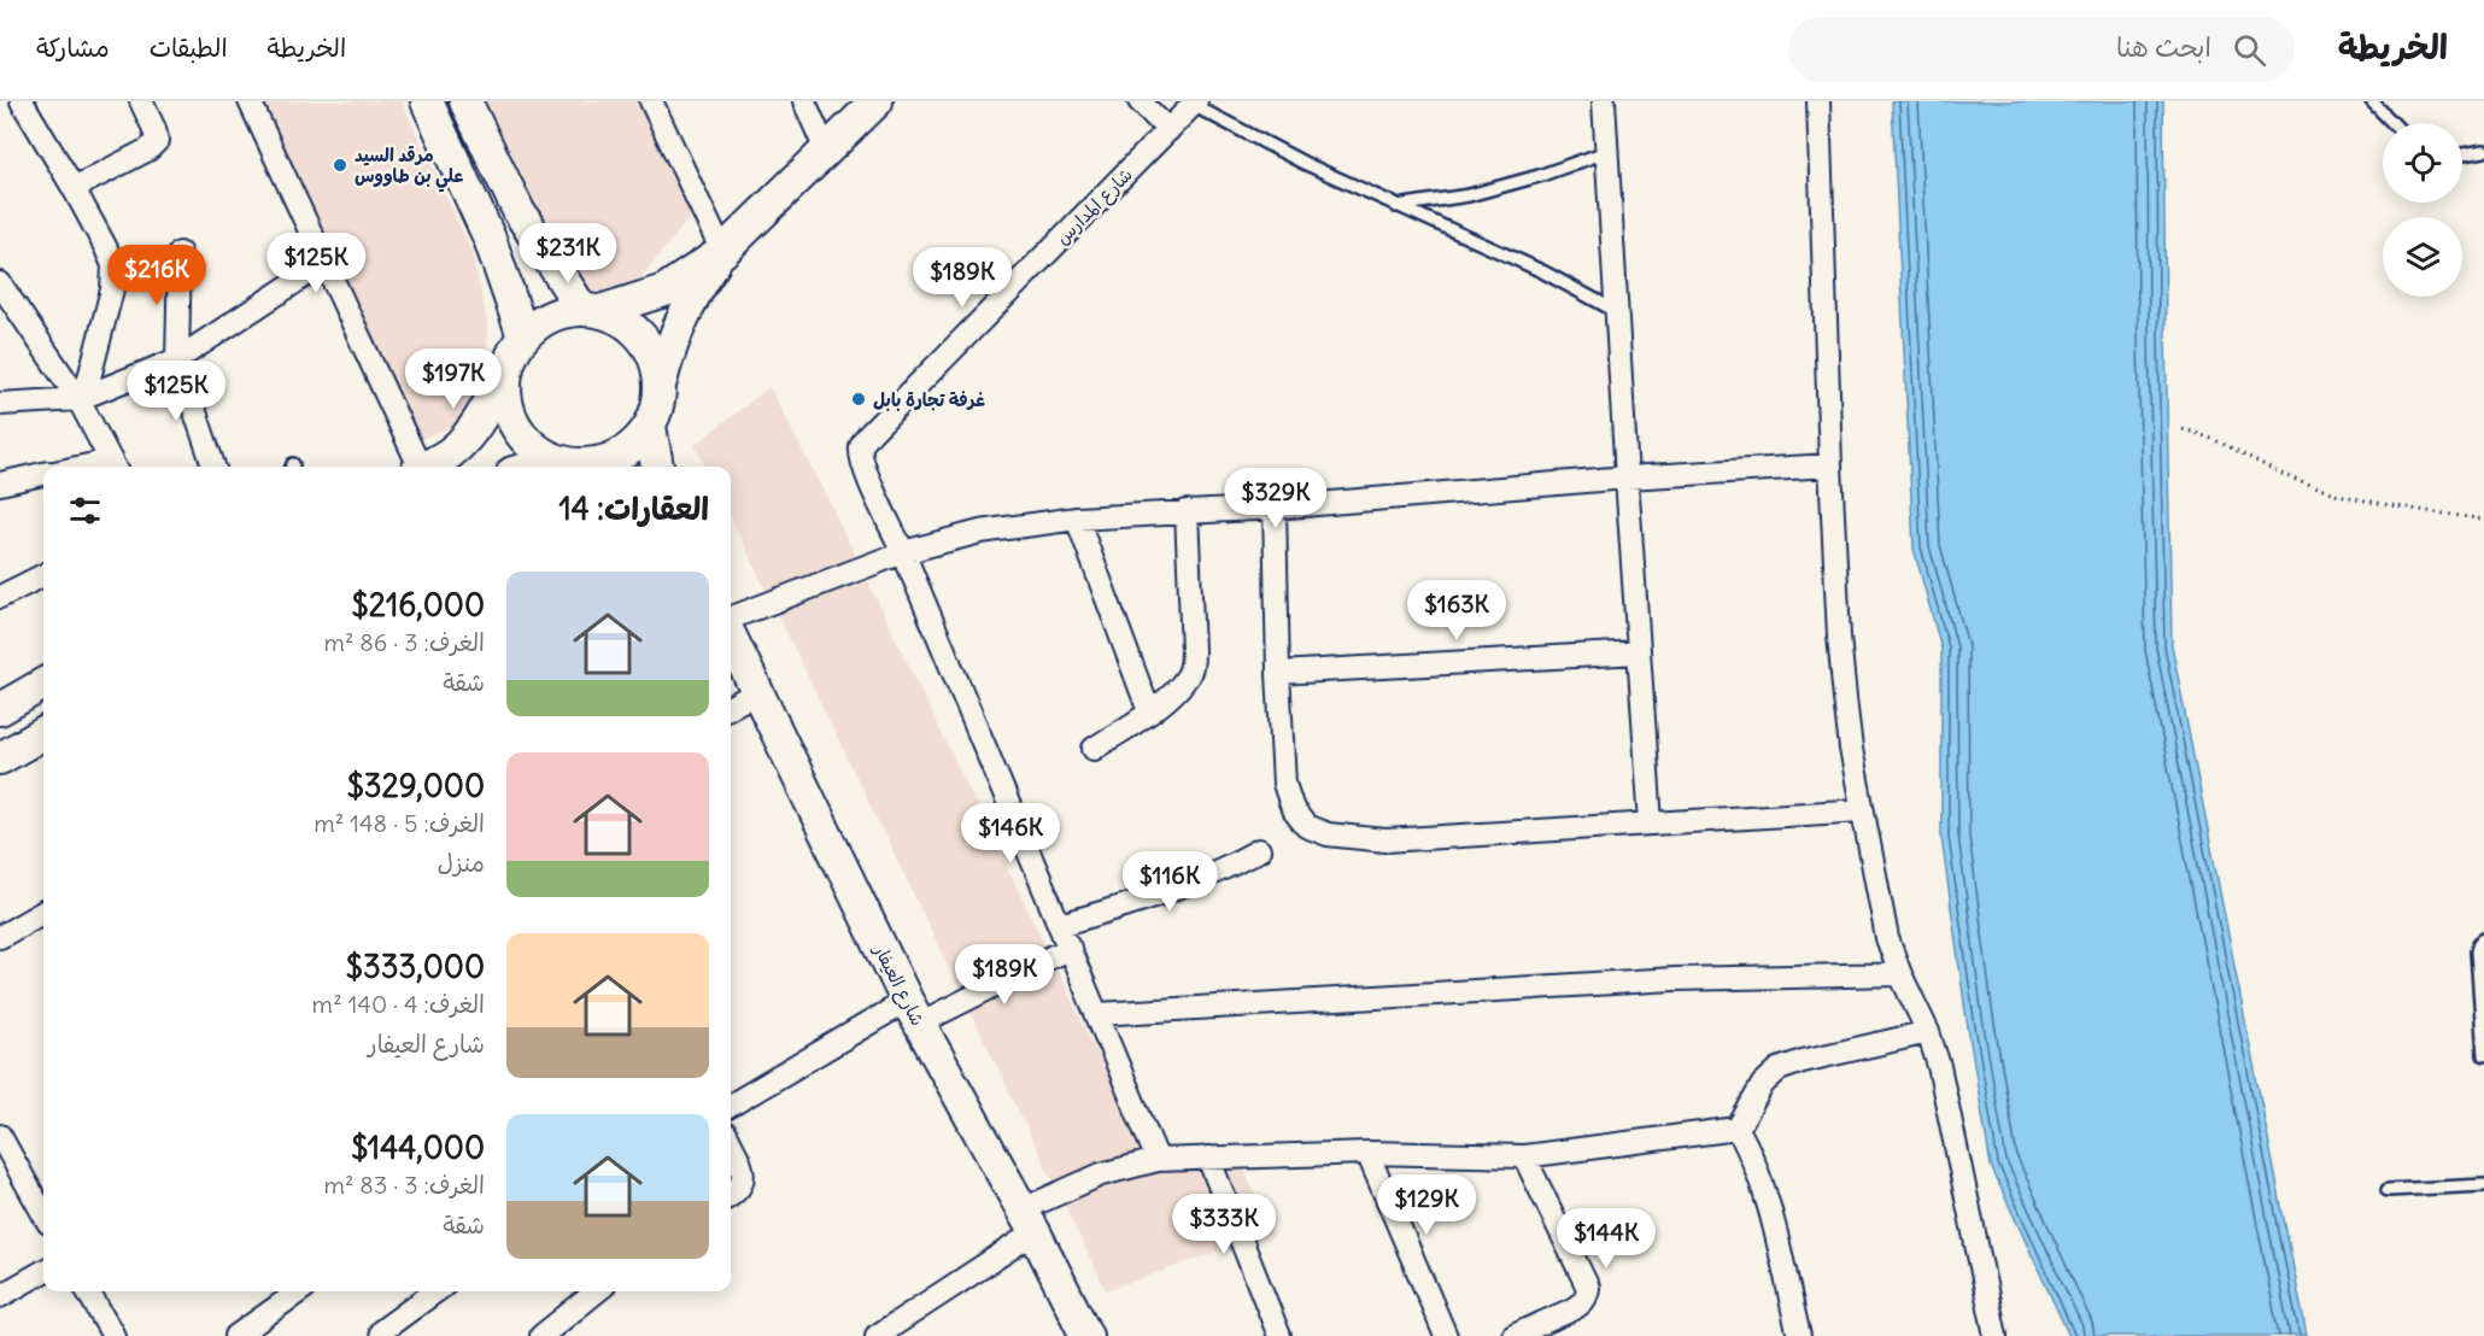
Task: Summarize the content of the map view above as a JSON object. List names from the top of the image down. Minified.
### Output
{"streets":{"main road":["شارع العيفار"],"street":["شارع المدارس"]},"places":["مرقد السيد علي بن طاووس","غرفة تجارة بابل"],"page":{"header":"الخريطة","search":"ابحث هنا","nav":["الخريطة","الطبقات","مشاركة"],"price":["$231K","$125K","$216K","$189K","$197K","$125K","$329K","$163K","$146K","$116K","$189K","$129K","$333K","$144K"],"heading":"العقارات: 14","list":[{"name":"$216,000","note":"الغرف: 3 · 86 m² · شقة"},{"name":"$329,000","note":"الغرف: 5 · 148 m² · منزل"},{"name":"$333,000","note":"الغرف: 4 · 140 m² · شارع العيفار"},{"name":"$144,000","note":"الغرف: 3 · 83 m² · شقة"}]}}
